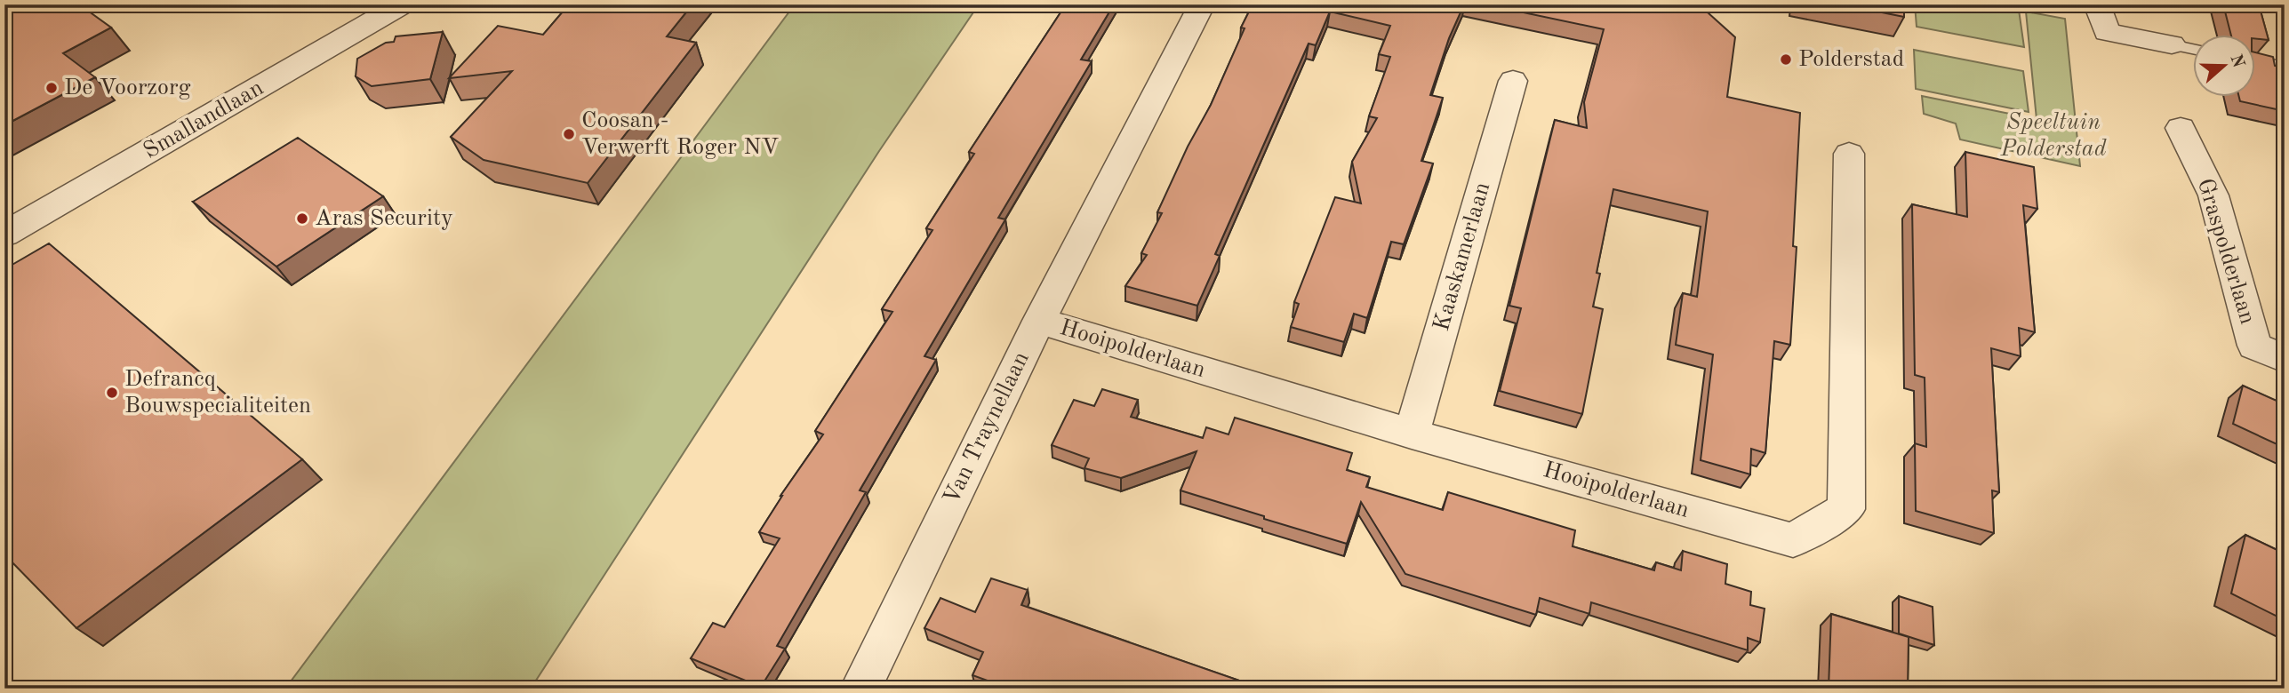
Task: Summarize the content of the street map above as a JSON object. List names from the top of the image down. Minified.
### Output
{"streets":{"street":["Smallandlaan","Graspolderlaan","Kaaskamerlaan","Hooipolderlaan","Van Traynellaan"]},"crossings":[["Kaaskamerlaan","Hooipolderlaan"],["Hooipolderlaan","Van Traynellaan"]],"parks":["Speeltuin Polderstad"],"places":["Polderstad","De Voorzorg","Coosan - Verwerft Roger NV","Aras Security","Defrancq Bouwspecialiteiten"],"north":"right"}
